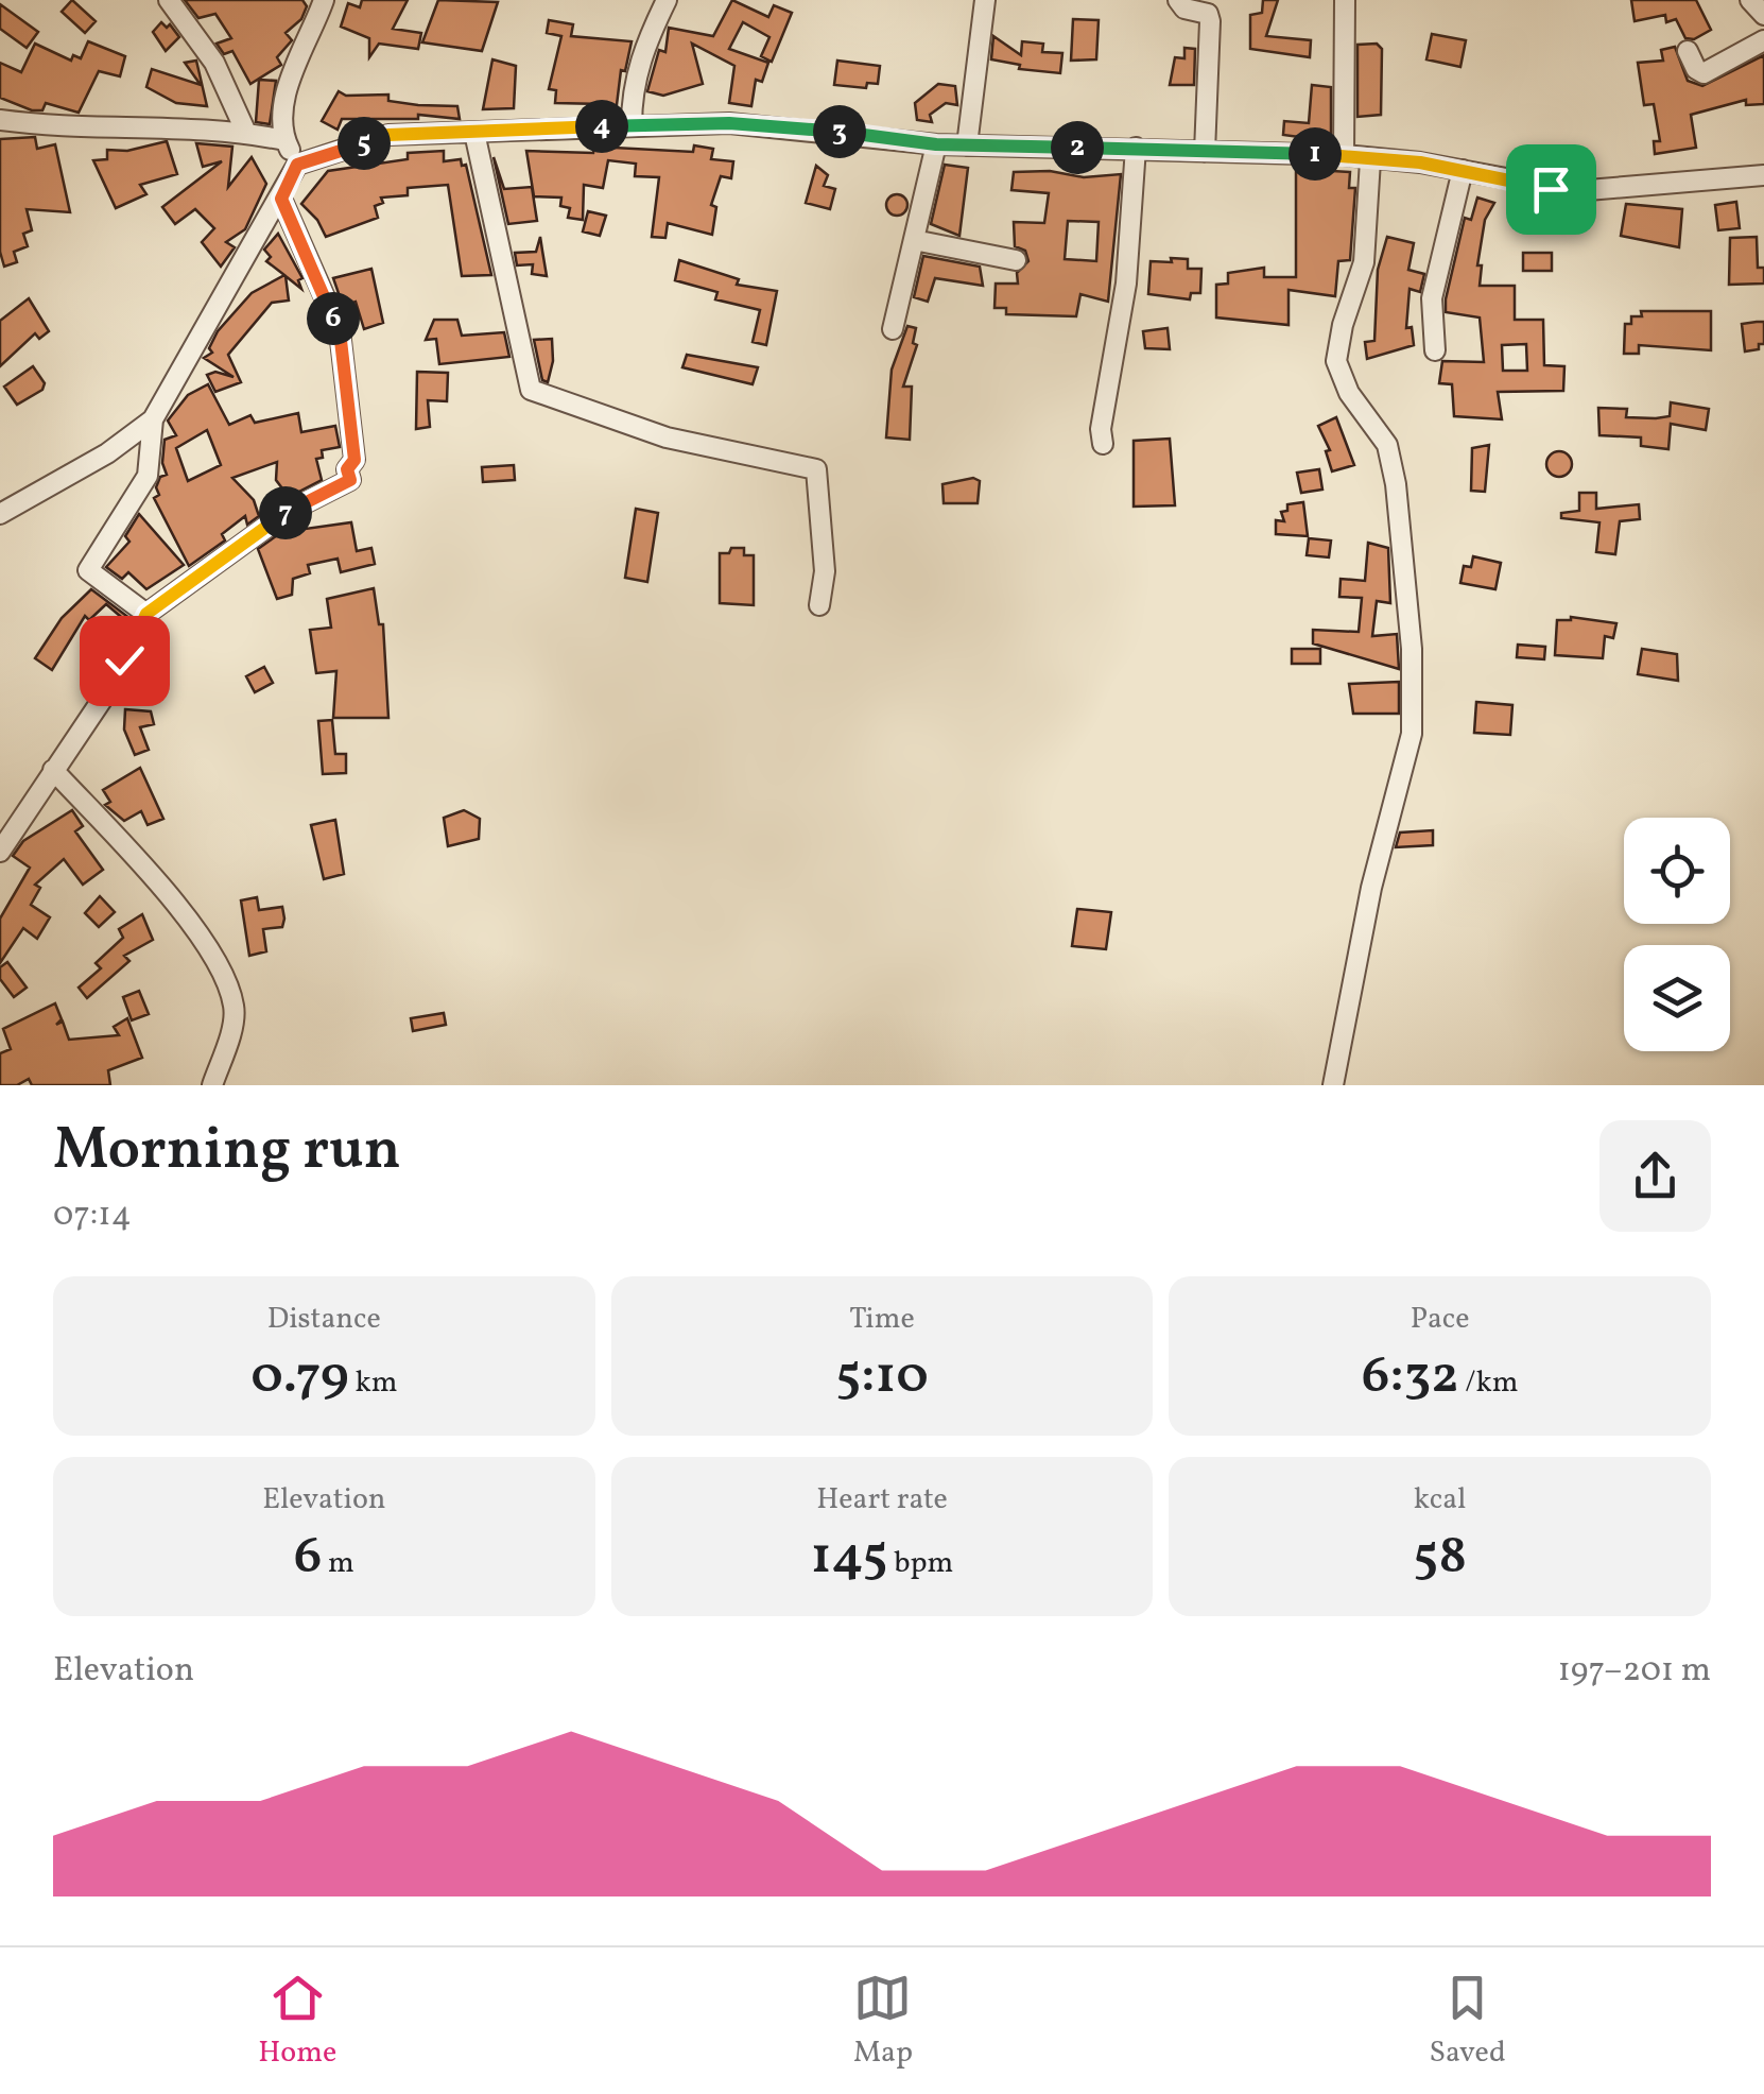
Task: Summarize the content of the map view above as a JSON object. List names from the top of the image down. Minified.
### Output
{"page":{"pins":["4","3","5","2","1","6","7"],"heading":["Morning run","07:14"],"stats":[["Distance","0.79 km"],["Time","5:10"],["Pace","6:32 /km"],["Elevation","6 m"],["Heart rate","145 bpm"],["kcal","58"]],"chart":["Elevation","197–201 m"],"tabs":["Home","Map","Saved"]}}
